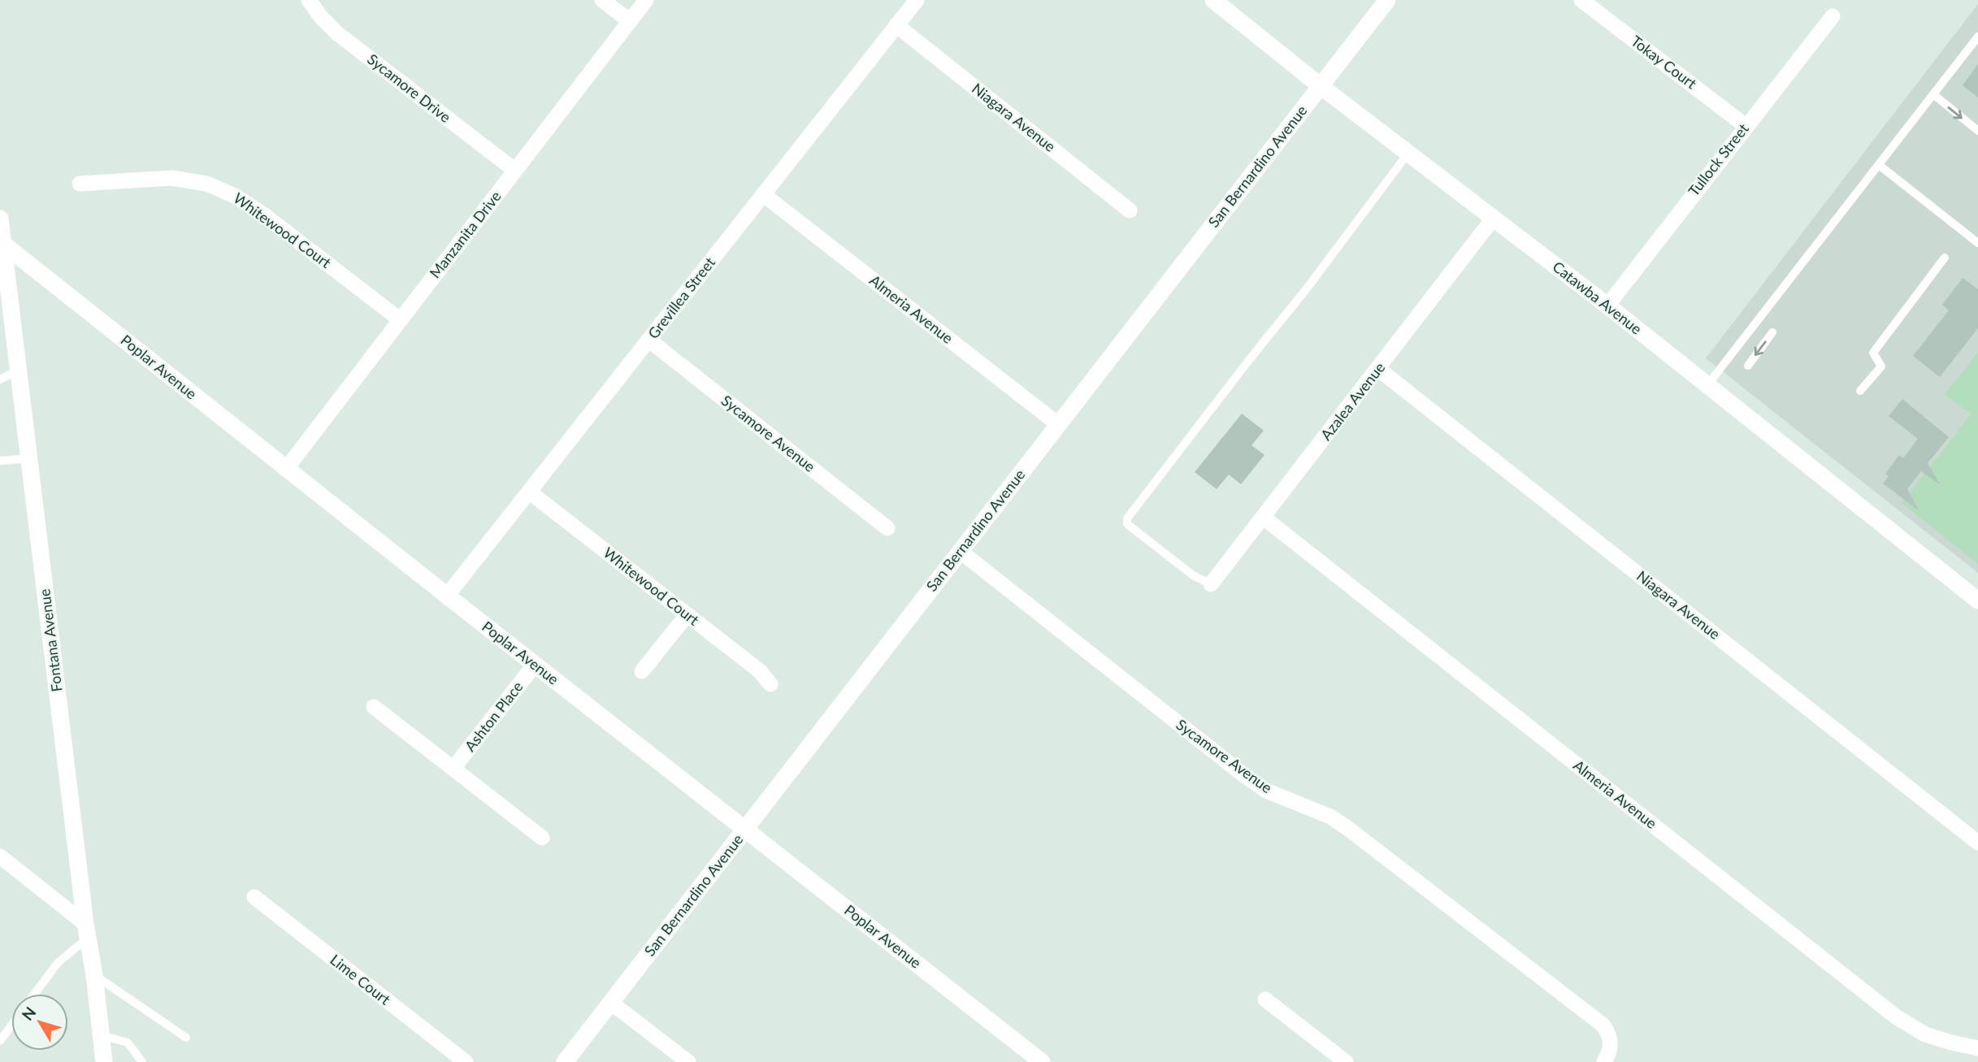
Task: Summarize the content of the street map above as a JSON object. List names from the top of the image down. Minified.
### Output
{"streets":{"street":["Tokay Court","Sycamore Drive","Niagara Avenue","Tullock Street","San Bernardino Avenue","Whitewood Court","Manzanita Drive","Grevillea Street","Catawba Avenue","Almeria Avenue","Poplar Avenue","Azalea Avenue","Sycamore Avenue","Fontana Avenue","Ashton Place","Lime Court"]},"crossings":[["Tokay Court","Tullock Street"],["Sycamore Drive","Manzanita Drive"],["Niagara Avenue","Grevillea Street"],["Niagara Avenue","Azalea Avenue"],["Tullock Street","Catawba Avenue"],["San Bernardino Avenue","Catawba Avenue"],["San Bernardino Avenue","Almeria Avenue"],["San Bernardino Avenue","Poplar Avenue"],["San Bernardino Avenue","Sycamore Avenue"],["Whitewood Court","Manzanita Drive"],["Whitewood Court","Grevillea Street"],["Manzanita Drive","Poplar Avenue"],["Grevillea Street","Almeria Avenue"],["Grevillea Street","Poplar Avenue"],["Grevillea Street","Sycamore Avenue"],["Catawba Avenue","Azalea Avenue"],["Almeria Avenue","Azalea Avenue"],["Poplar Avenue","Fontana Avenue"],["Poplar Avenue","Ashton Place"]],"north":"top left"}
